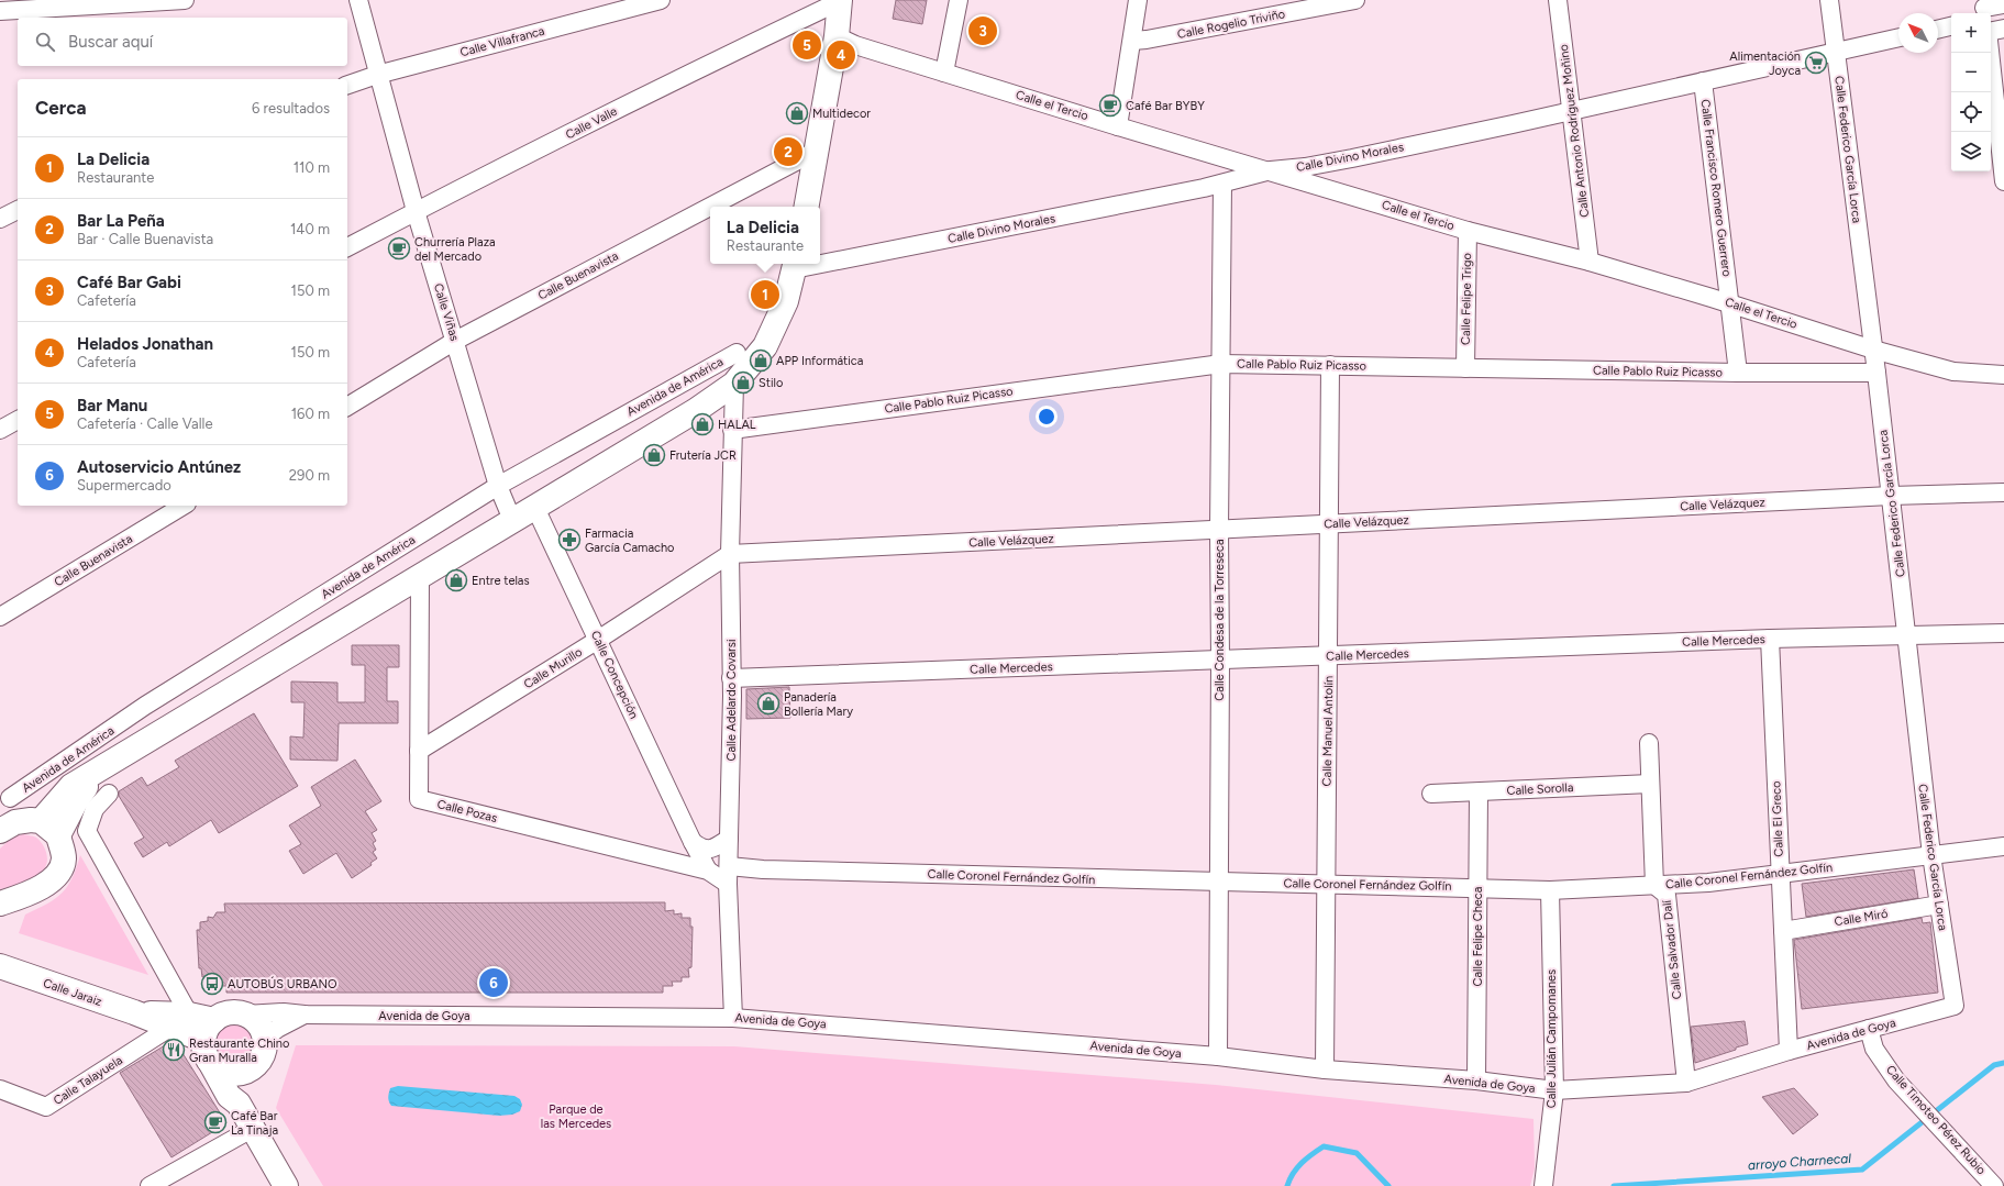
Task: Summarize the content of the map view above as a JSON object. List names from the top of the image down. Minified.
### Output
{"streets":{"street":["Calle Rogelio Triviño","Calle Villafranca","Calle el Tercio","Calle Valle","Calle Antonio Rodríguez Moñino","Calle Federico García Lorca","Calle Divino Morales","Calle Francisco Romero Guerrero","Calle Buenavista","Calle Felipe Trigo","Calle Viñas","Calle Pablo Ruiz Picasso","Avenida de América","Calle Velázquez","Calle Condesa de la Torreseca","Calle Mercedes","Calle Murillo","Calle Concepción","Calle Adelardo Covarsi","Calle Manuel Antolín","Calle Sorolla","Calle Pozas","Calle El Greco","Calle Coronel Fernández Golfín","Calle Miró","Calle Felipe Checa","Calle Salvador Dalí","Calle Jaraiz","Avenida de Goya","Calle Julián Campomanes","Calle Talayuela","Calle Timoteo Pérez Rubio"]},"crossings":[["Calle Villafranca","Calle Viñas"],["Calle el Tercio","Calle Antonio Rodríguez Moñino"],["Calle el Tercio","Calle Federico García Lorca"],["Calle el Tercio","Calle Divino Morales"],["Calle el Tercio","Calle Francisco Romero Guerrero"],["Calle el Tercio","Calle Felipe Trigo"],["Calle Valle","Calle Viñas"],["Calle Antonio Rodríguez Moñino","Calle Divino Morales"],["Calle Federico García Lorca","Calle Divino Morales"],["Calle Federico García Lorca","Calle Pablo Ruiz Picasso"],["Calle Federico García Lorca","Calle Velázquez"],["Calle Federico García Lorca","Calle Mercedes"],["Calle Federico García Lorca","Calle Coronel Fernández Golfín"],["Calle Federico García Lorca","Calle Miró"],["Calle Federico García Lorca","Avenida de Goya"],["Calle Divino Morales","Calle Francisco Romero Guerrero"],["Calle Divino Morales","Calle Condesa de la Torreseca"],["Calle Francisco Romero Guerrero","Calle Pablo Ruiz Picasso"],["Calle Buenavista","Calle Viñas"],["Calle Felipe Trigo","Calle Pablo Ruiz Picasso"],["Calle Viñas","Avenida de América"],["Calle Pablo Ruiz Picasso","Calle Condesa de la Torreseca"],["Calle Pablo Ruiz Picasso","Calle Adelardo Covarsi"],["Calle Pablo Ruiz Picasso","Calle Manuel Antolín"],["Avenida de América","Calle Concepción"],["Avenida de América","Calle Adelardo Covarsi"],["Avenida de América","Calle Pozas"],["Calle Velázquez","Calle Condesa de la Torreseca"],["Calle Velázquez","Calle Murillo"],["Calle Velázquez","Calle Adelardo Covarsi"],["Calle Velázquez","Calle Manuel Antolín"],["Calle Condesa de la Torreseca","Calle Mercedes"],["Calle Condesa de la Torreseca","Calle Coronel Fernández Golfín"],["Calle Condesa de la Torreseca","Avenida de Goya"],["Calle Mercedes","Calle Adelardo Covarsi"],["Calle Mercedes","Calle Manuel Antolín"],["Calle Mercedes","Calle El Greco"],["Calle Murillo","Calle Concepción"],["Calle Murillo","Calle Adelardo Covarsi"],["Calle Murillo","Calle Pozas"],["Calle Concepción","Calle Pozas"],["Calle Adelardo Covarsi","Calle Pozas"],["Calle Adelardo Covarsi","Calle Coronel Fernández Golfín"],["Calle Adelardo Covarsi","Avenida de Goya"],["Calle Manuel Antolín","Calle Coronel Fernández Golfín"],["Calle Manuel Antolín","Avenida de Goya"],["Calle Sorolla","Calle Felipe Checa"],["Calle Sorolla","Calle Salvador Dalí"],["Calle Pozas","Calle Coronel Fernández Golfín"],["Calle El Greco","Calle Coronel Fernández Golfín"],["Calle El Greco","Calle Miró"],["Calle El Greco","Avenida de Goya"],["Calle Coronel Fernández Golfín","Calle Felipe Checa"],["Calle Coronel Fernández Golfín","Calle Salvador Dalí"],["Calle Coronel Fernández Golfín","Calle Julián Campomanes"],["Calle Felipe Checa","Avenida de Goya"],["Calle Salvador Dalí","Avenida de Goya"],["Calle Jaraiz","Avenida de Goya"],["Calle Jaraiz","Calle Talayuela"],["Avenida de Goya","Calle Julián Campomanes"],["Avenida de Goya","Calle Timoteo Pérez Rubio"]],"water":["arroyo Charnecal"],"parks":["Parque de las Mercedes"],"places":{"supermarket":["Alimentación Joyca"],"cafe":["Café Bar BYBY","Churrería Plaza del Mercado","Café Bar La Tinaja"],"shop":["Multidecor","APP Informática","Stilo","HALAL","Frutería JCR","Entre telas","Panadería Bollería Mary"],"pharmacy":["Farmacia García Camacho"],"bus stop":["AUTOBÚS URBANO"],"restaurant":["Restaurante Chino Gran Muralla"]},"north":"top left","page":{"map_buttons":["+","−"],"pins":["3","5","4","2","1","6"],"search":"Buscar aquí","heading":["Cerca","6 resultados"],"list":[{"mark":"1","name":"La Delicia","note":"Restaurante","value":"110 m"},{"mark":"2","name":"Bar La Peña","note":"Bar · Calle Buenavista","value":"140 m"},{"mark":"3","name":"Café Bar Gabi","note":"Cafetería","value":"150 m"},{"mark":"4","name":"Helados Jonathan","note":"Cafetería","value":"150 m"},{"mark":"5","name":"Bar Manu","note":"Cafetería · Calle Valle","value":"160 m"},{"mark":"6","name":"Autoservicio Antúnez","note":"Supermercado","value":"290 m"}],"popup":["La Delicia","Restaurante"]}}
